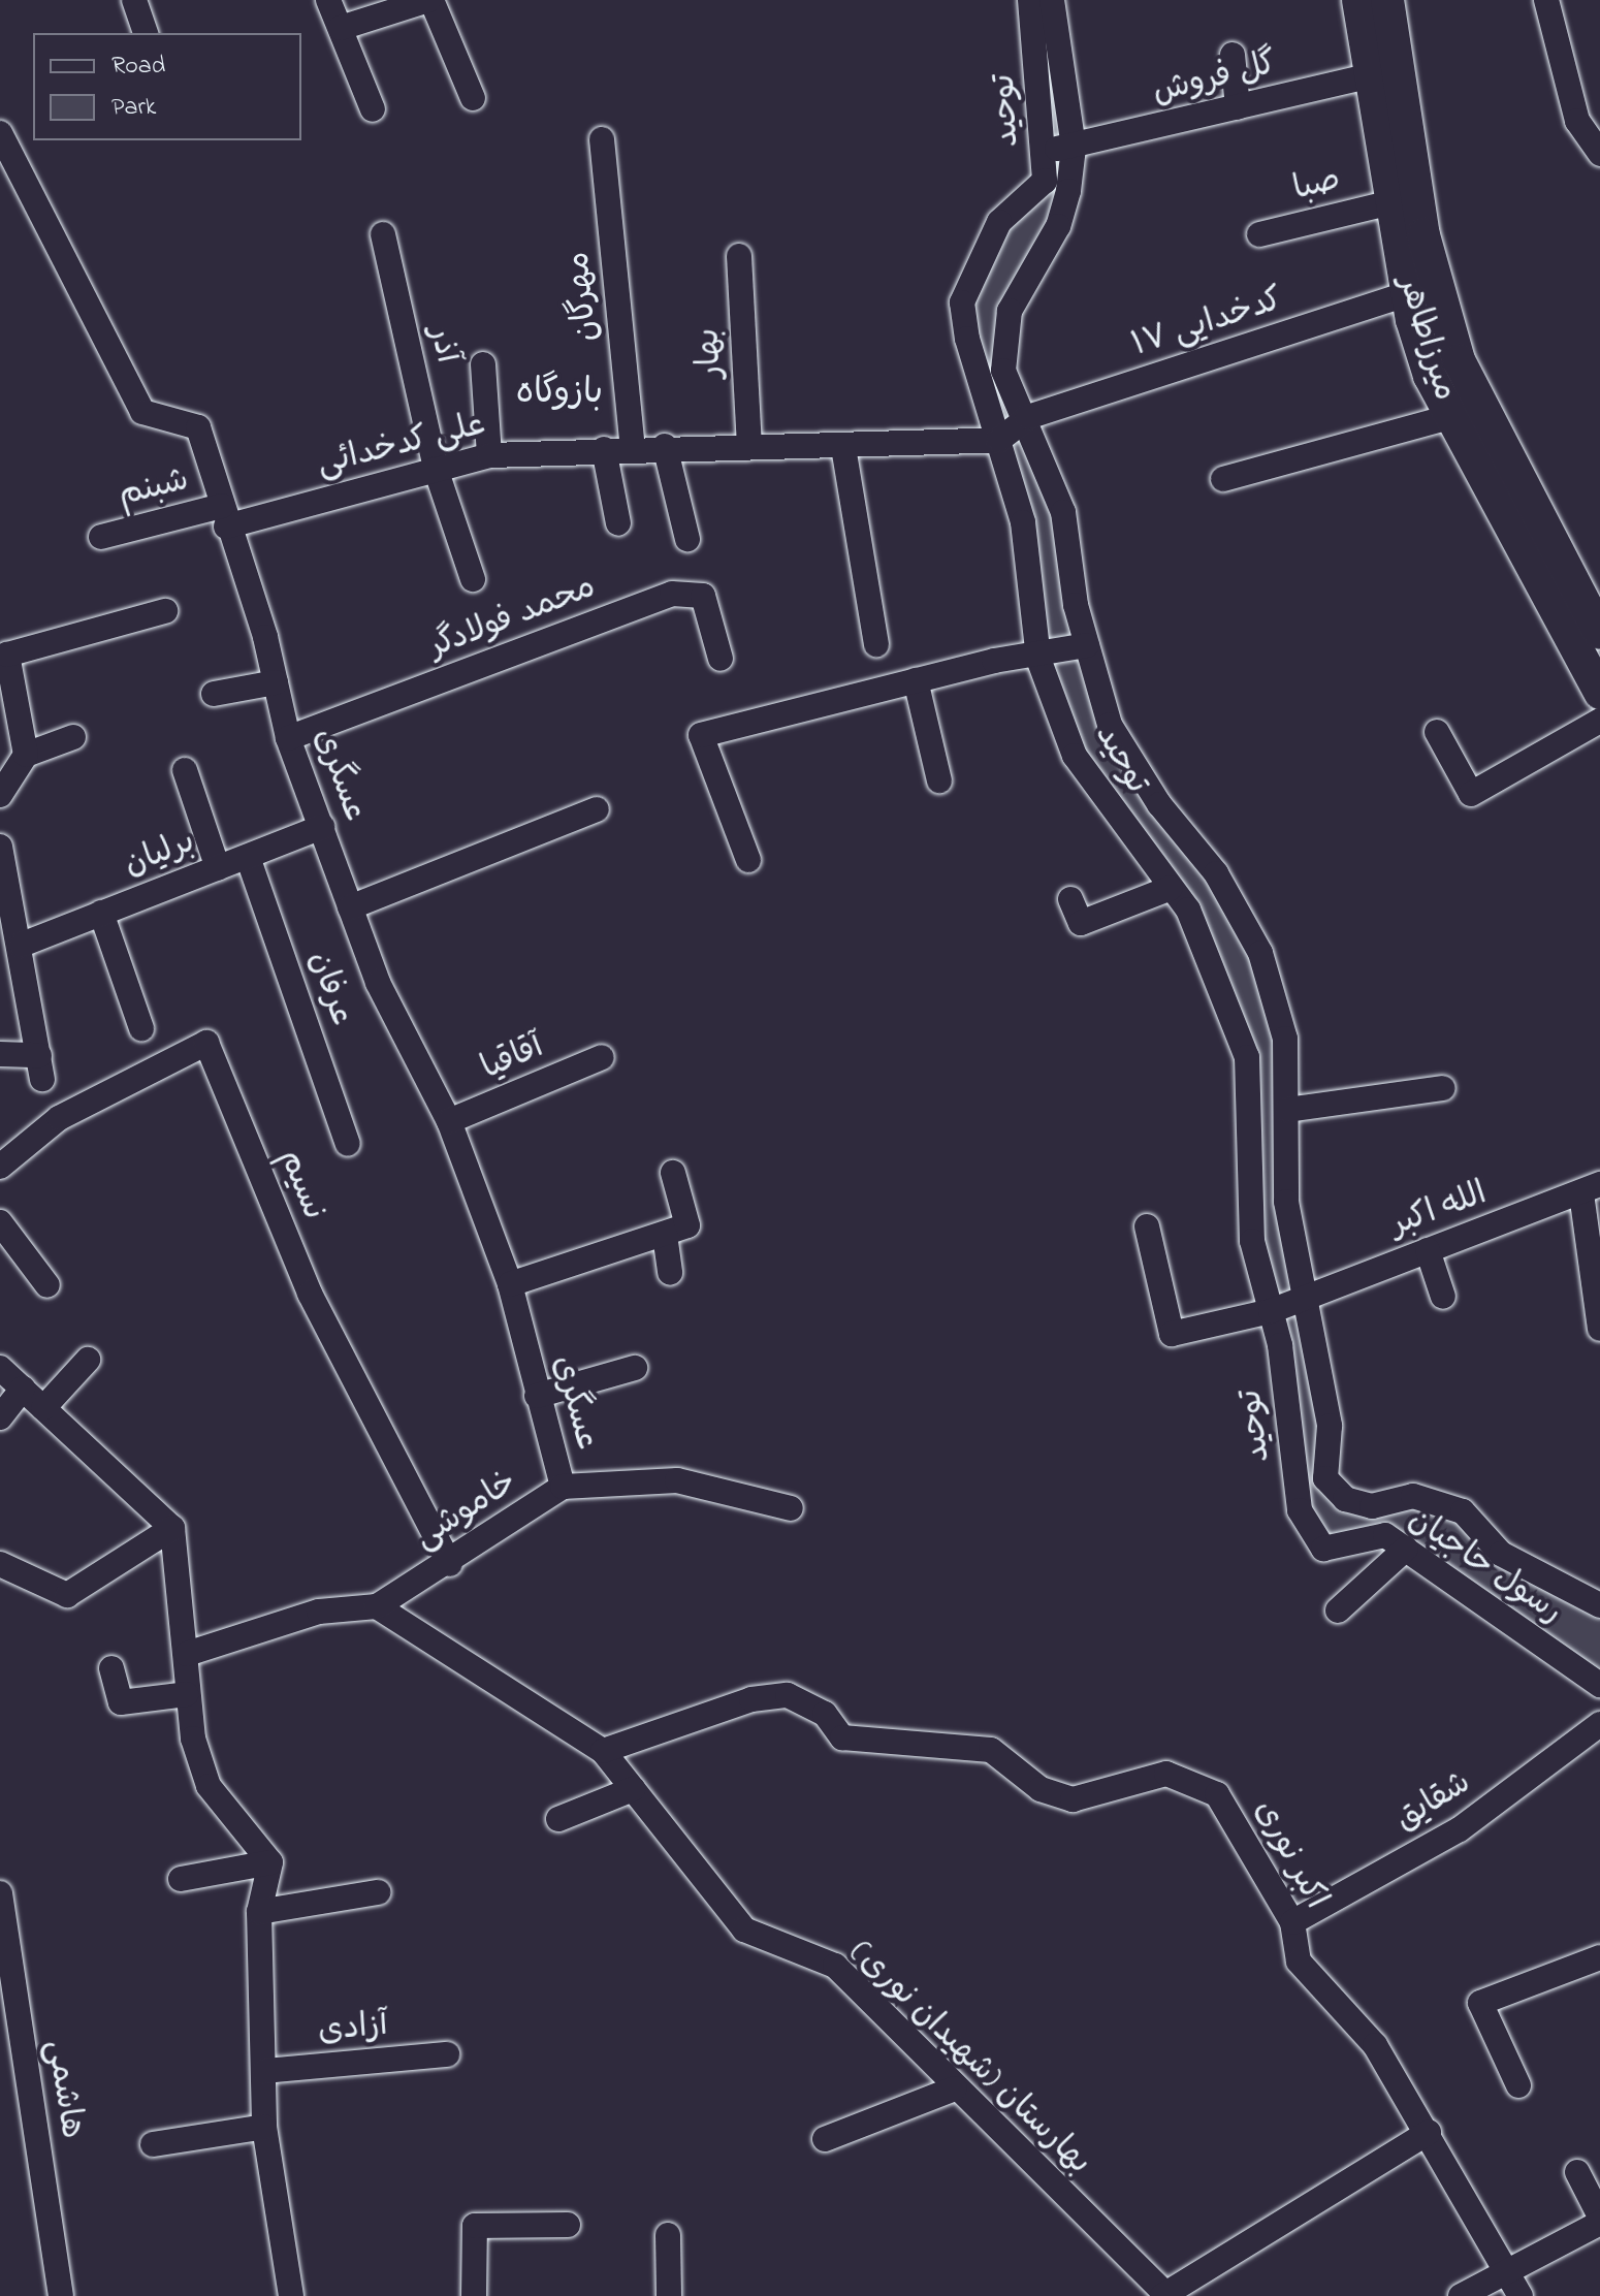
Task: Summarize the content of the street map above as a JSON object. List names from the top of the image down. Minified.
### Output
{"streets":{"main road":["میرزاطاهر"],"street":["گل فروش","توحید","صبا","مهرگان","کدخدایی ۱۷","آذر","بهار","علی کدخدائی","شبنم","محمد فولادگر","عسگری","برلیان","عرفان","آقاقیا","نسیم","الله اکبر","خاموشی","رسول حاجیان","شقایق","اکبر نوری","آزادی","بهارستان (شهیدان نوری)","هاشمی"]},"crossings":[["گل فروش","توحید"],["گل فروش","میرزاطاهر"],["توحید","کدخدایی ۱۷"],["توحید","علی کدخدائی"],["توحید","الله اکبر"],["توحید","رسول حاجیان"],["صبا","میرزاطاهر"],["مهرگان","علی کدخدائی"],["کدخدایی ۱۷","میرزاطاهر"],["آذر","علی کدخدائی"],["بهار","علی کدخدائی"],["علی کدخدائی","شبنم"],["علی کدخدائی","عسگری"],["شبنم","عسگری"],["محمد فولادگر","عسگری"],["عسگری","برلیان"],["عسگری","آقاقیا"],["عسگری","خاموشی"],["برلیان","عرفان"],["نسیم","خاموشی"],["خاموشی","بهارستان (شهیدان نوری)"],["شقایق","اکبر نوری"],["اکبر نوری","بهارستان (شهیدان نوری)"]],"districts":["بازوگاه"],"legend":["Road","Park"]}
